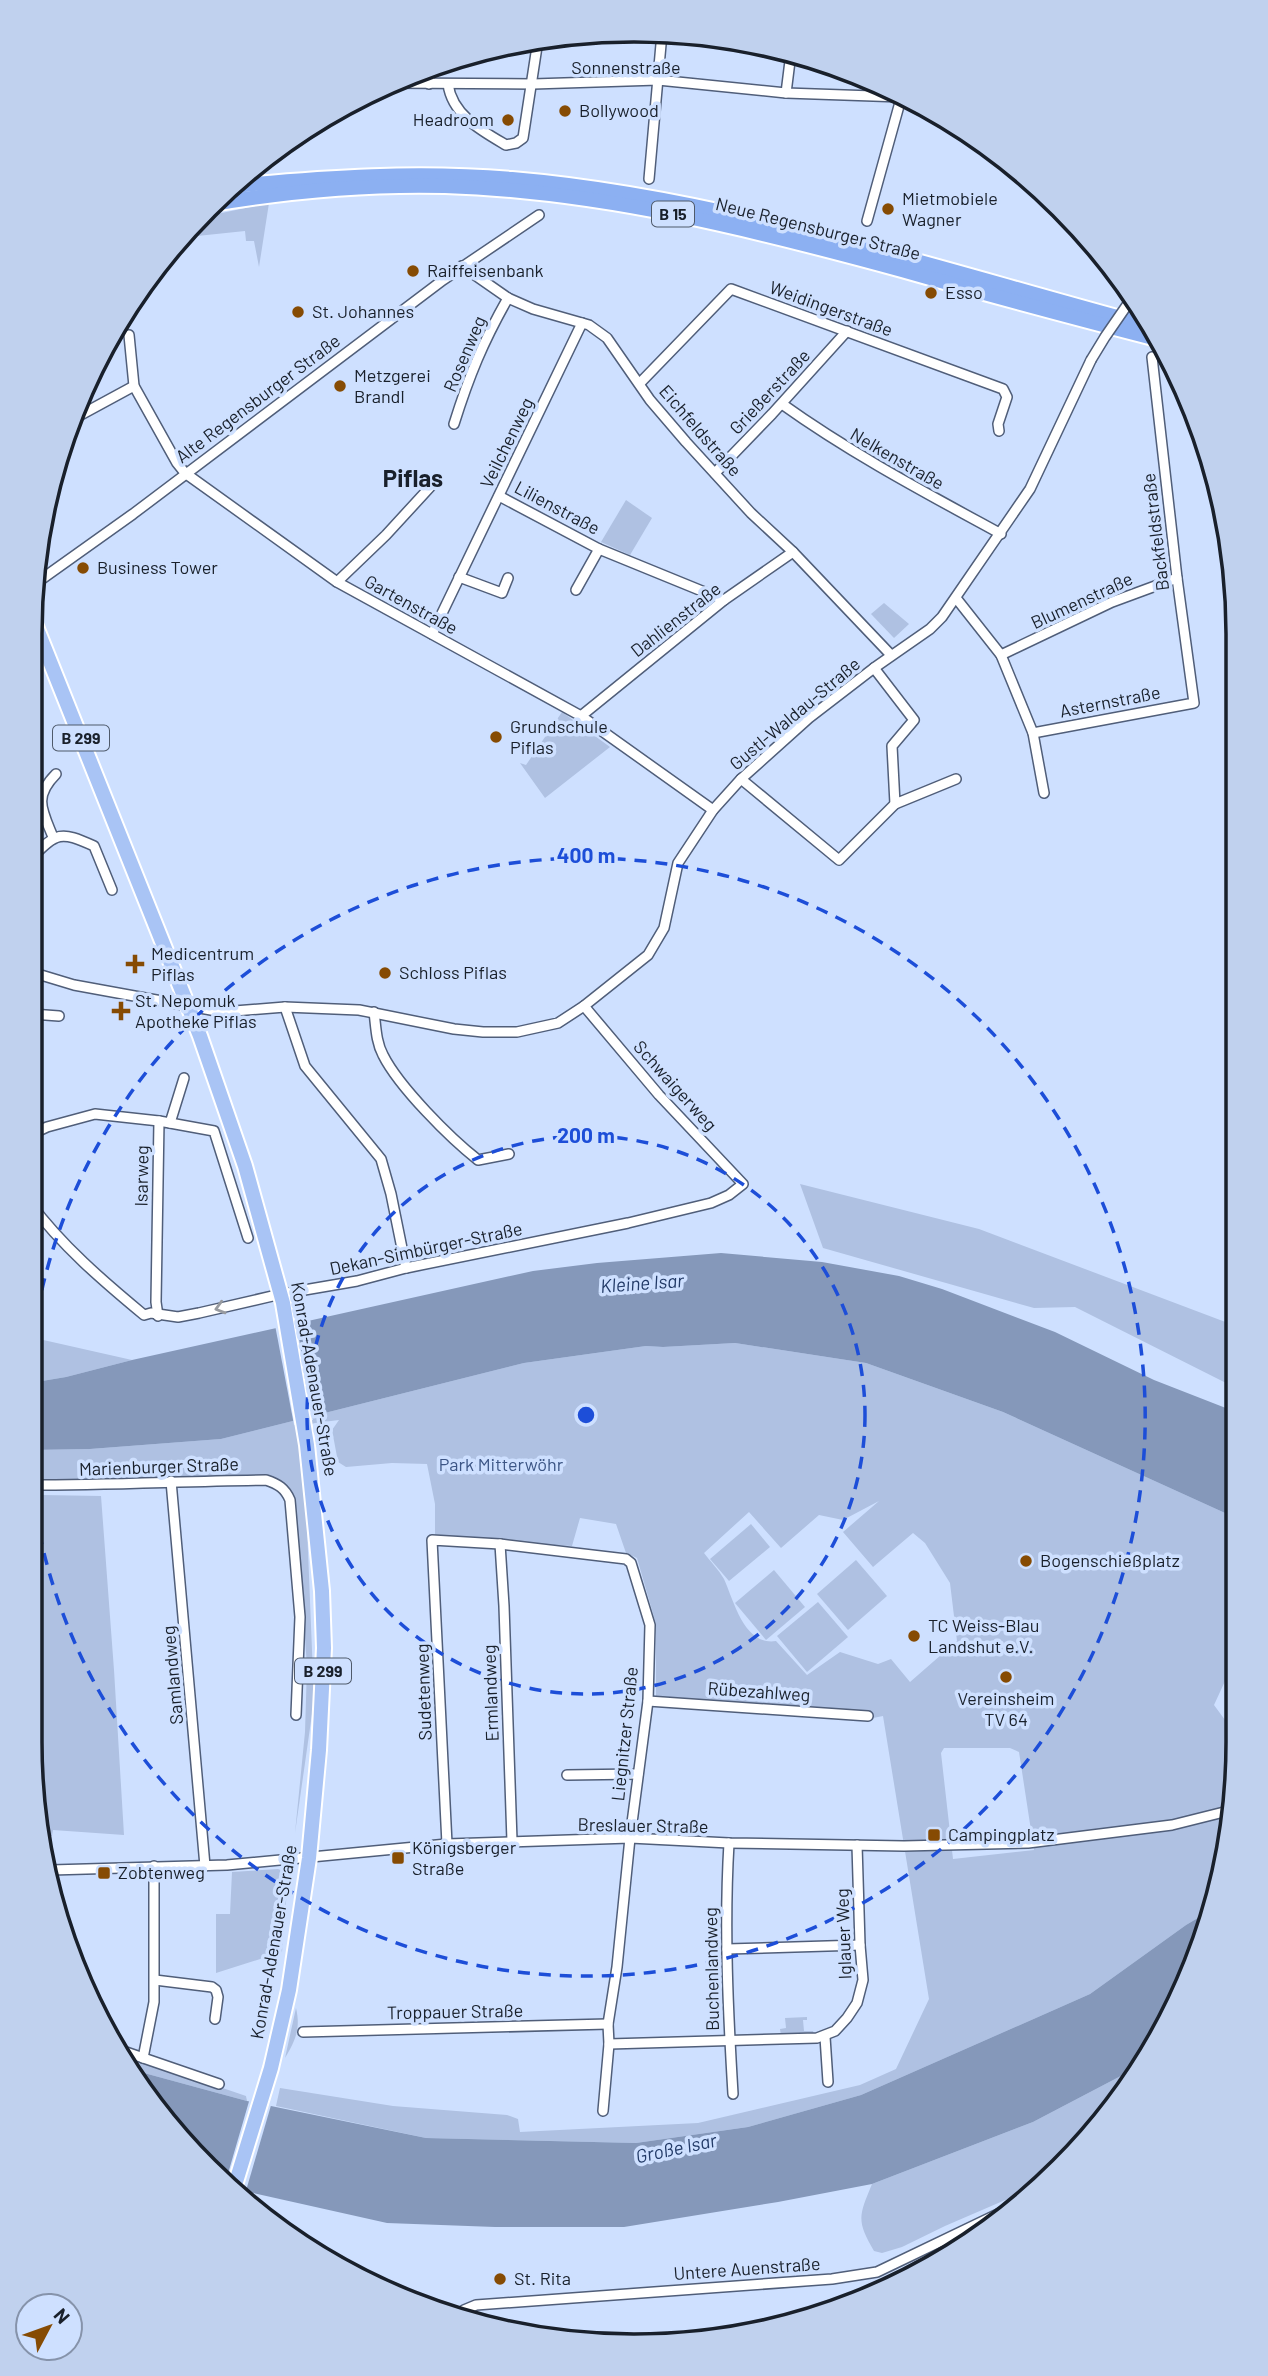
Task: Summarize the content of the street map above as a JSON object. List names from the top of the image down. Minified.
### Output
{"streets":{"highway":["B 15","Neue Regensburger Straße"],"main road":["B 299","Konrad-Adenauer-Straße"],"street":["Sonnenstraße","Weidingerstraße","Rosenweg","Grießerstraße","Alte Regensburger Straße","Eichfeldstraße","Veilchenweg","Nelkenstraße","Lilienstraße","Backfeldstraße","Blumenstraße","Gartenstraße","Dahlienstraße","Asternstraße","Gustl-Waldau-Straße","Schwaigerweg","Isarweg","Dekan-Simbürger-Straße","Marienburger Straße","Samlandweg","Sudetenweg","Rübezahlweg","Ermlandweg","Liegnitzer Straße","Breslauer Straße","Iglauer Weg","Buchenlandweg","Troppauer Straße","Untere Auenstraße"]},"crossings":[["Weidingerstraße","Grießerstraße"],["Weidingerstraße","Eichfeldstraße"],["Rosenweg","Eichfeldstraße"],["Grießerstraße","Eichfeldstraße"],["Grießerstraße","Nelkenstraße"],["Alte Regensburger Straße","Eichfeldstraße"],["Alte Regensburger Straße","Gartenstraße"],["Eichfeldstraße","Veilchenweg"],["Eichfeldstraße","Dahlienstraße"],["Eichfeldstraße","Gustl-Waldau-Straße"],["Veilchenweg","Lilienstraße"],["Veilchenweg","Gartenstraße"],["Nelkenstraße","Gustl-Waldau-Straße"],["Lilienstraße","Dahlienstraße"],["Backfeldstraße","Blumenstraße"],["Backfeldstraße","Asternstraße"],["Gartenstraße","Dahlienstraße"],["Gartenstraße","Gustl-Waldau-Straße"],["Gustl-Waldau-Straße","Schwaigerweg"],["Gustl-Waldau-Straße","Konrad-Adenauer-Straße"],["Schwaigerweg","Dekan-Simbürger-Straße"],["Isarweg","Dekan-Simbürger-Straße"],["Dekan-Simbürger-Straße","Konrad-Adenauer-Straße"],["Konrad-Adenauer-Straße","Breslauer Straße"],["Marienburger Straße","Samlandweg"],["Samlandweg","Breslauer Straße"],["Sudetenweg","Liegnitzer Straße"],["Sudetenweg","Breslauer Straße"],["Rübezahlweg","Liegnitzer Straße"],["Ermlandweg","Liegnitzer Straße"],["Ermlandweg","Breslauer Straße"],["Liegnitzer Straße","Breslauer Straße"],["Liegnitzer Straße","Troppauer Straße"],["Breslauer Straße","Iglauer Weg"],["Breslauer Straße","Buchenlandweg"]],"districts":["Piflas"],"water":["Kleine Isar","Große Isar"],"parks":["Park Mitterwöhr"],"places":{"other":["Bollywood","Headroom","Mietmobiele Wagner","Raiffeisenbank","Esso","St. Johannes","Metzgerei Brandl","Business Tower","Grundschule Piflas","Schloss Piflas","Bogenschießplatz","TC Weiss-Blau Landshut e.V.","Vereinsheim TV 64","St. Rita"],"health":["Medicentrum Piflas","St. Nepomuk Apotheke Piflas"],"transit":["Campingplatz","Königsberger Straße","Zobtenweg"]},"north":"top right","rings":["400 m","200 m"]}
